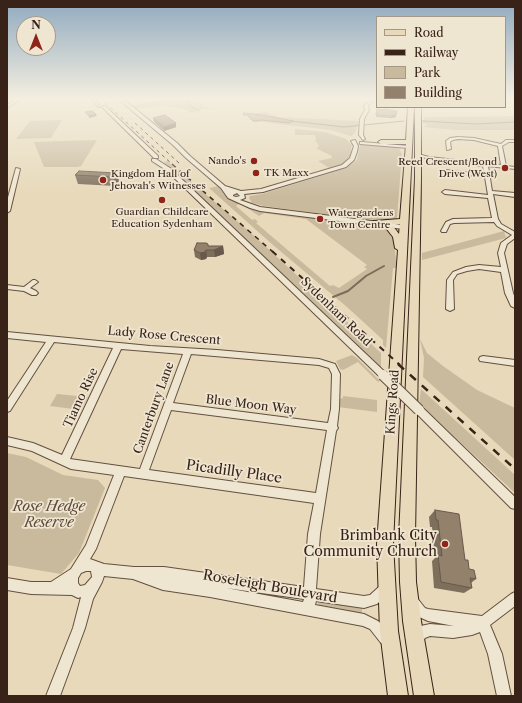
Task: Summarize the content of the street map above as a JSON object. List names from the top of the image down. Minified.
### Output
{"streets":{"main road":["Kings Road"],"street":["Sydenham Road","Lady Rose Crescent","Tiamo Rise","Blue Moon Way","Canterbury Lane","Picadilly Place","Roseleigh Boulevard"]},"crossings":[["Lady Rose Crescent","Tiamo Rise"],["Lady Rose Crescent","Blue Moon Way"],["Lady Rose Crescent","Canterbury Lane"],["Lady Rose Crescent","Picadilly Place"],["Lady Rose Crescent","Roseleigh Boulevard"],["Tiamo Rise","Picadilly Place"],["Kings Road","Roseleigh Boulevard"],["Blue Moon Way","Canterbury Lane"],["Canterbury Lane","Picadilly Place"]],"parks":["Rose Hedge Reserve"],"places":["Nando's","Reed Crescent/Bond Drive (West)","TK Maxx","Kingdom Hall of Jehovah's Witnesses","Guardian Childcare Education Sydenham","Watergardens Town Centre","Brimbank City Community Church"],"legend":["Road","Railway","Park","Building"],"north":"top"}
